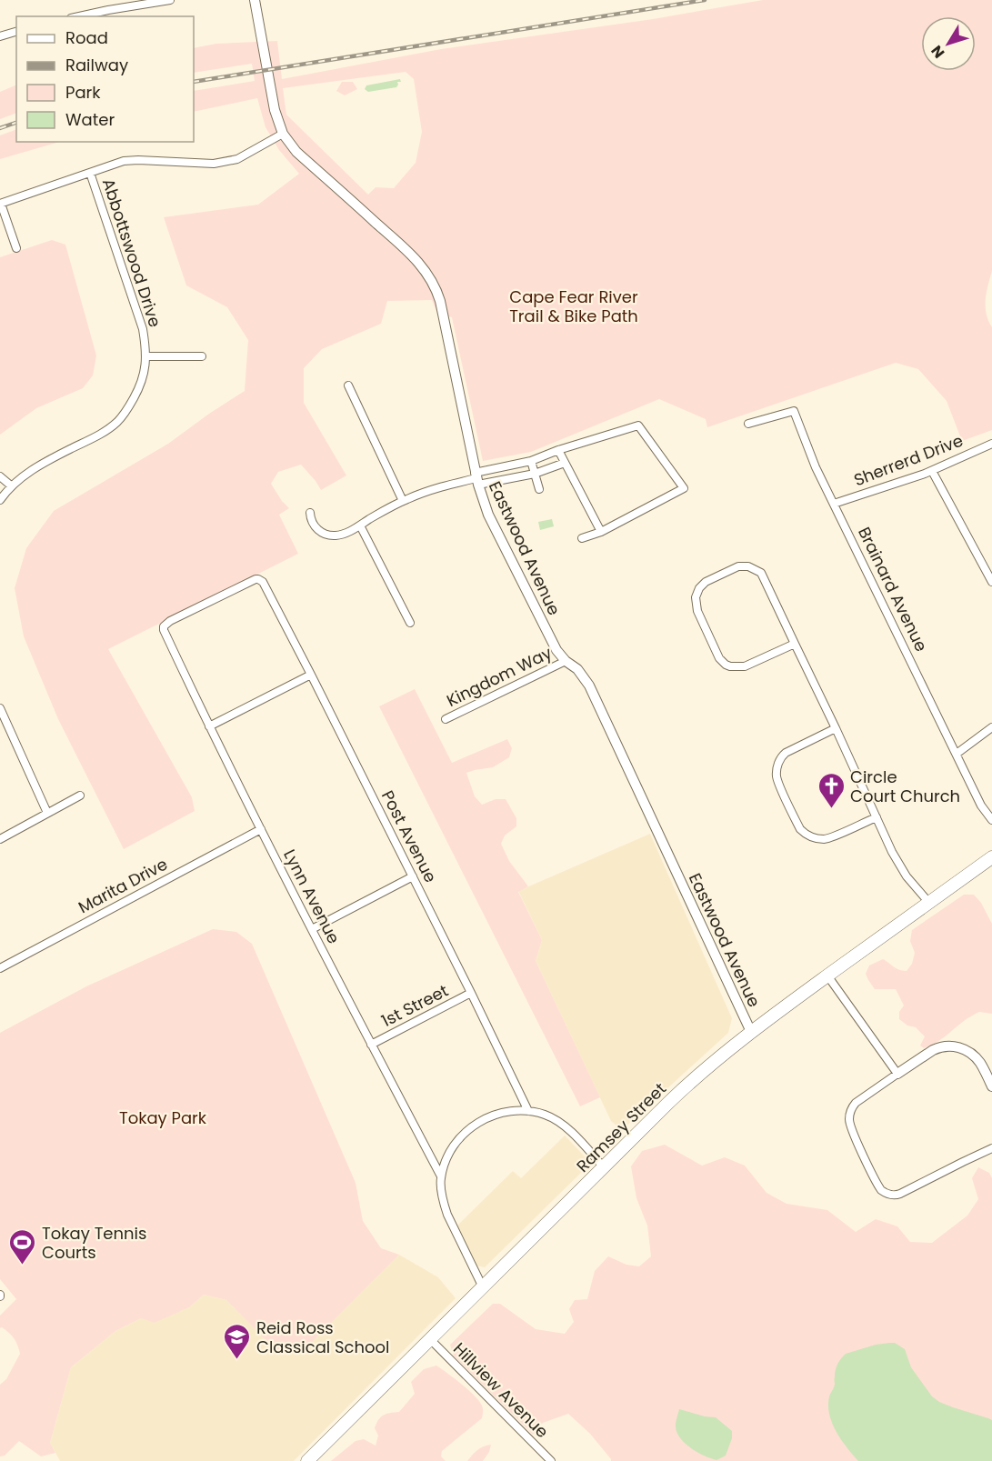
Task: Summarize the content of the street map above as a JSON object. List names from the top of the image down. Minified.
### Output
{"streets":{"main road":["Ramsey Street"],"street":["Abbottswood Drive","Sherrerd Drive","Eastwood Avenue","Brainard Avenue","Kingdom Way","Post Avenue","Marita Drive","Lynn Avenue","1st Street","Hillview Avenue"]},"crossings":[["Sherrerd Drive","Brainard Avenue"],["Eastwood Avenue","Kingdom Way"],["Eastwood Avenue","Ramsey Street"],["Post Avenue","Lynn Avenue"],["Post Avenue","1st Street"],["Marita Drive","Lynn Avenue"],["Lynn Avenue","1st Street"],["Ramsey Street","Hillview Avenue"]],"parks":["Cape Fear River Trail & Bike Path","Tokay Park"],"places":{"church":["Circle Court Church"],"sports":["Tokay Tennis Courts"],"school or university":["Reid Ross Classical School"]},"legend":["Road","Railway","Park","Water"],"north":"bottom left"}
